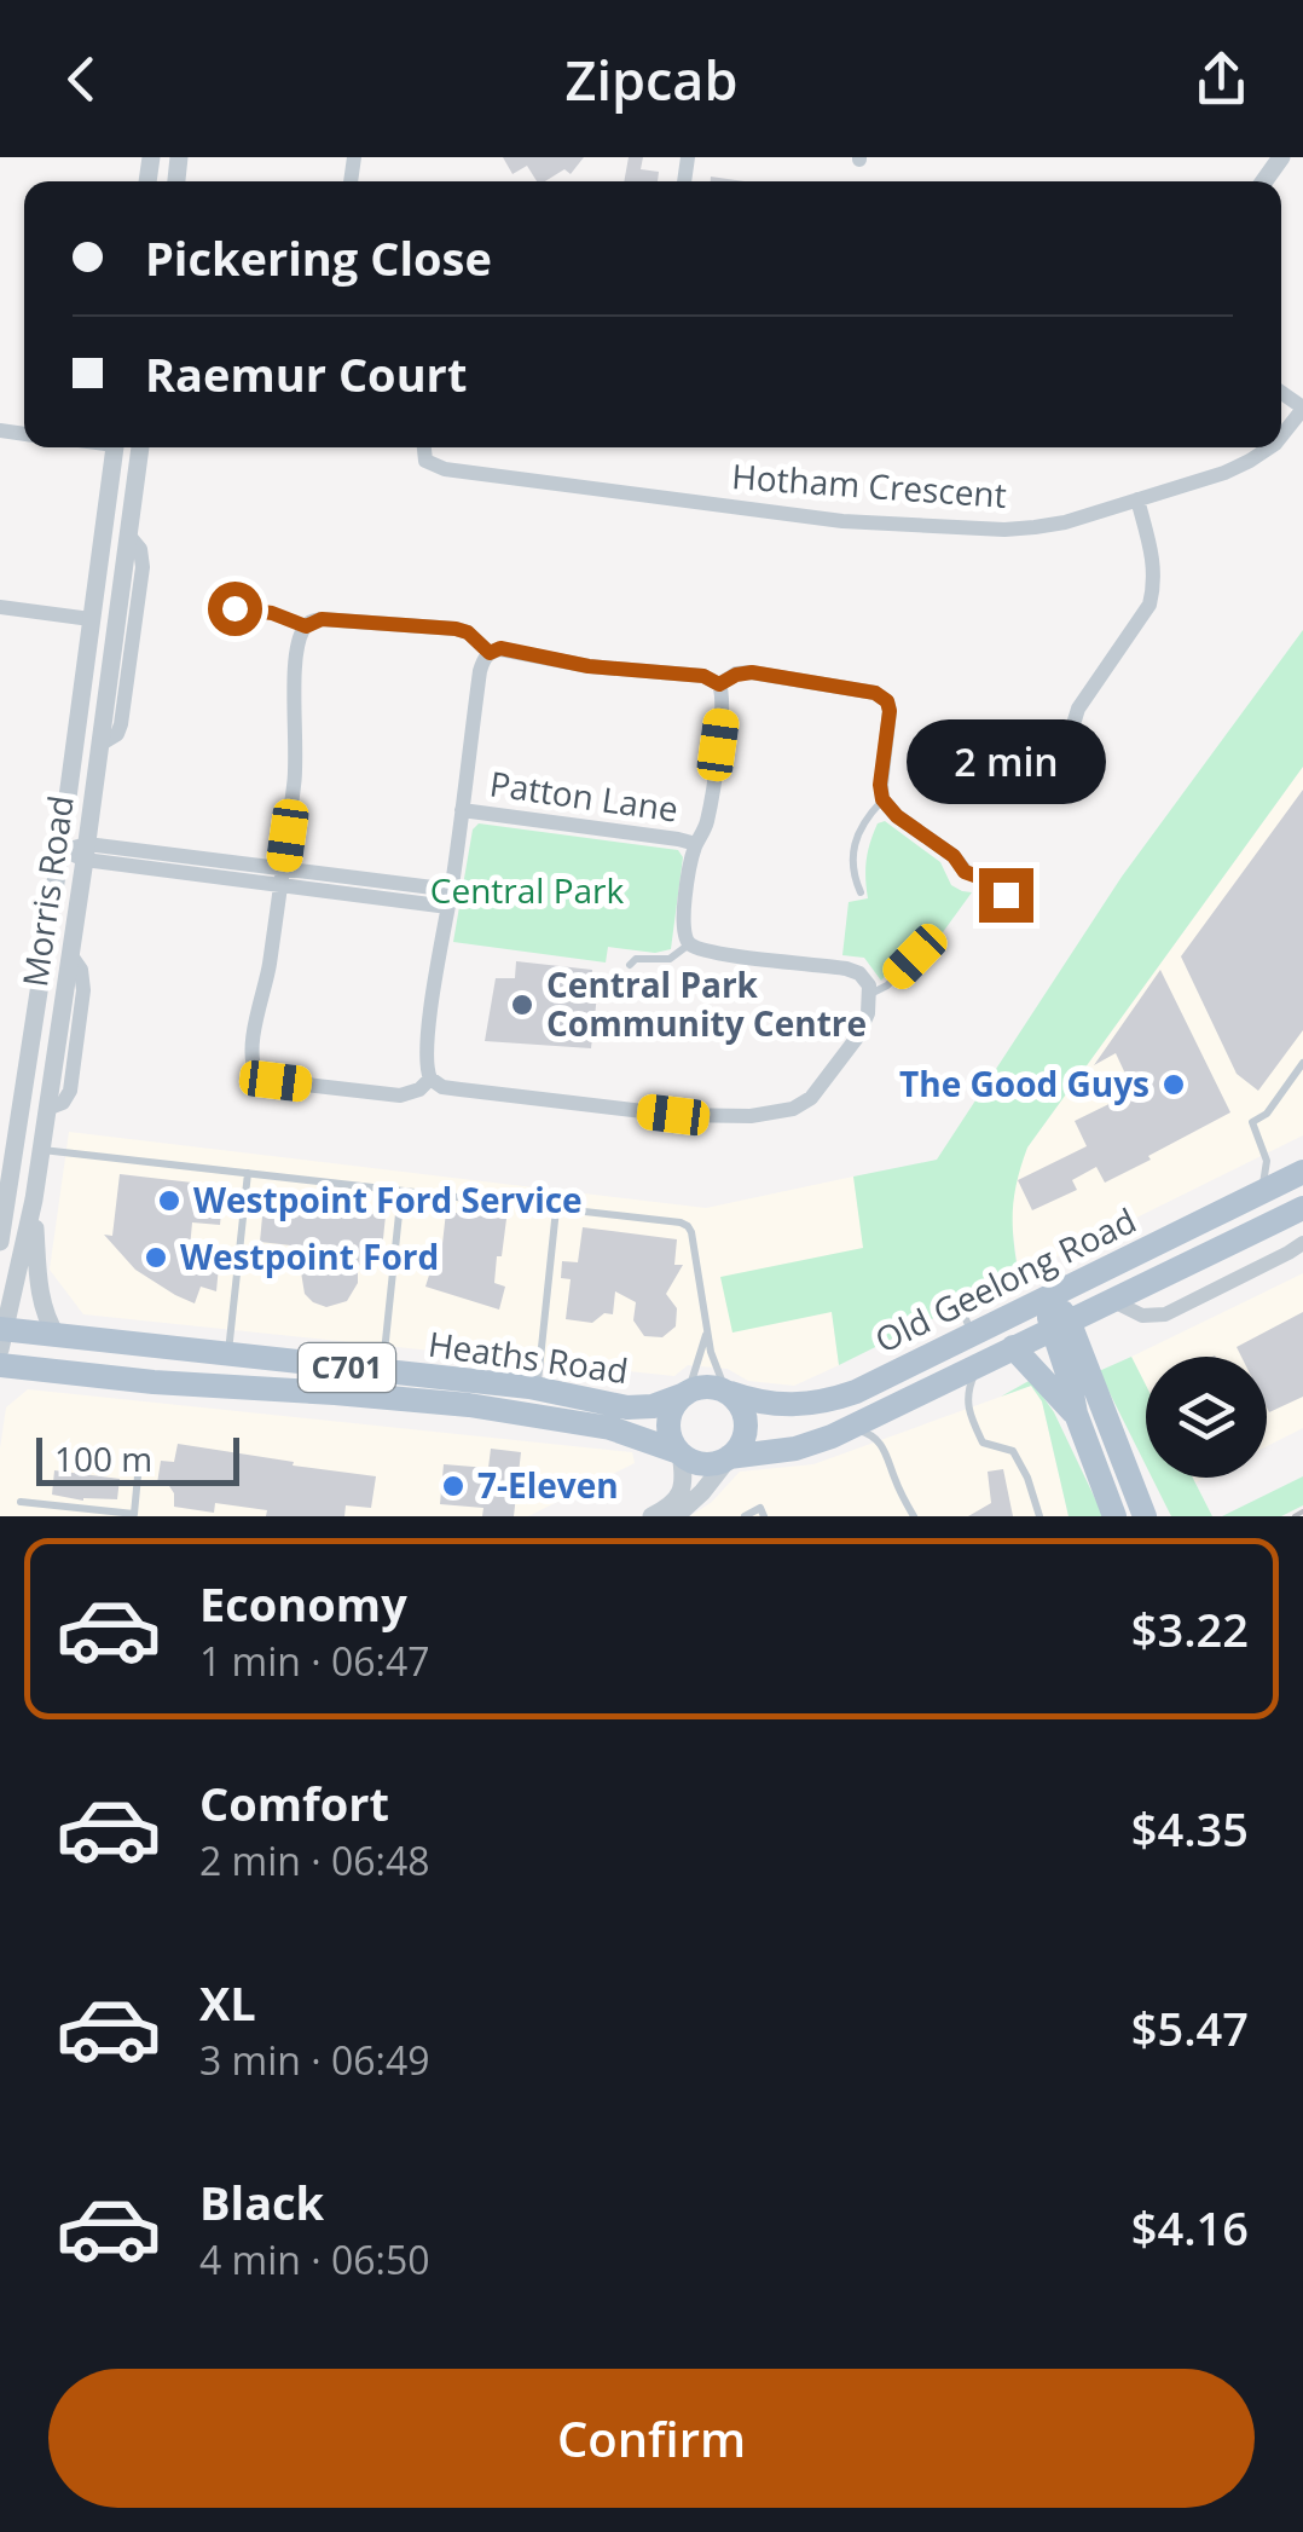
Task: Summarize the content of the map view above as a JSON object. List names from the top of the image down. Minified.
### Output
{"streets":{"main road":["Old Geelong Road","Heaths Road","C701"],"street":["Hotham Crescent","Patton Lane","Morris Road"]},"crossings":[["Morris Road","Heaths Road"],["Old Geelong Road","Heaths Road"],["Old Geelong Road","C701"],["Heaths Road","C701"]],"parks":["Central Park"],"places":["Central Park Community Centre","The Good Guys","Westpoint Ford Service","Westpoint Ford","7-Eleven"],"scale_bar":"100 m","page":{"header":"Zipcab","banner":["Pickering Close","Raemur Court"],"bubble":"2 min","scale":"100 m","list":[{"name":"Economy","note":"1 min · 06:47","value":"$3.22"},{"name":"Comfort","note":"2 min · 06:48","value":"$4.35"},{"name":"XL","note":"3 min · 06:49","value":"$5.47"},{"name":"Black","note":"4 min · 06:50","value":"$4.16"}],"buttons":"Confirm"}}
